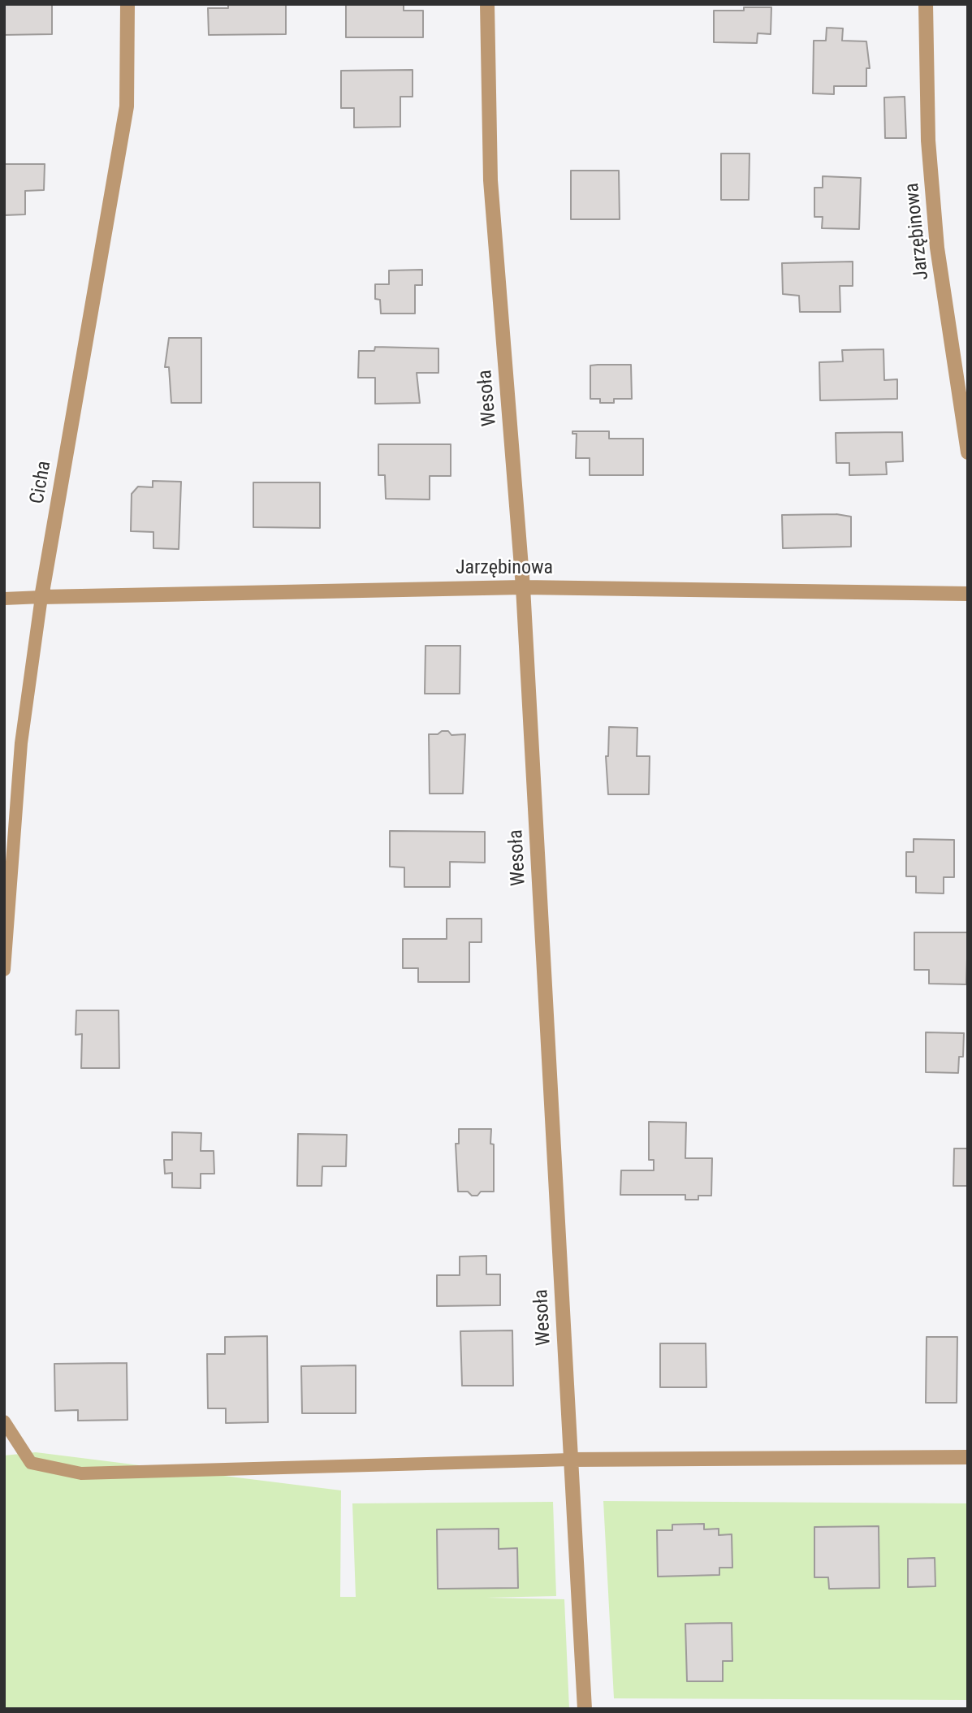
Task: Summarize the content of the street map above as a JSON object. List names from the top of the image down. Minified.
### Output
{"streets":{"street":["Jarzębinowa","Wesoła","Cicha"]},"crossings":[["Jarzębinowa","Wesoła"],["Jarzębinowa","Cicha"]]}
